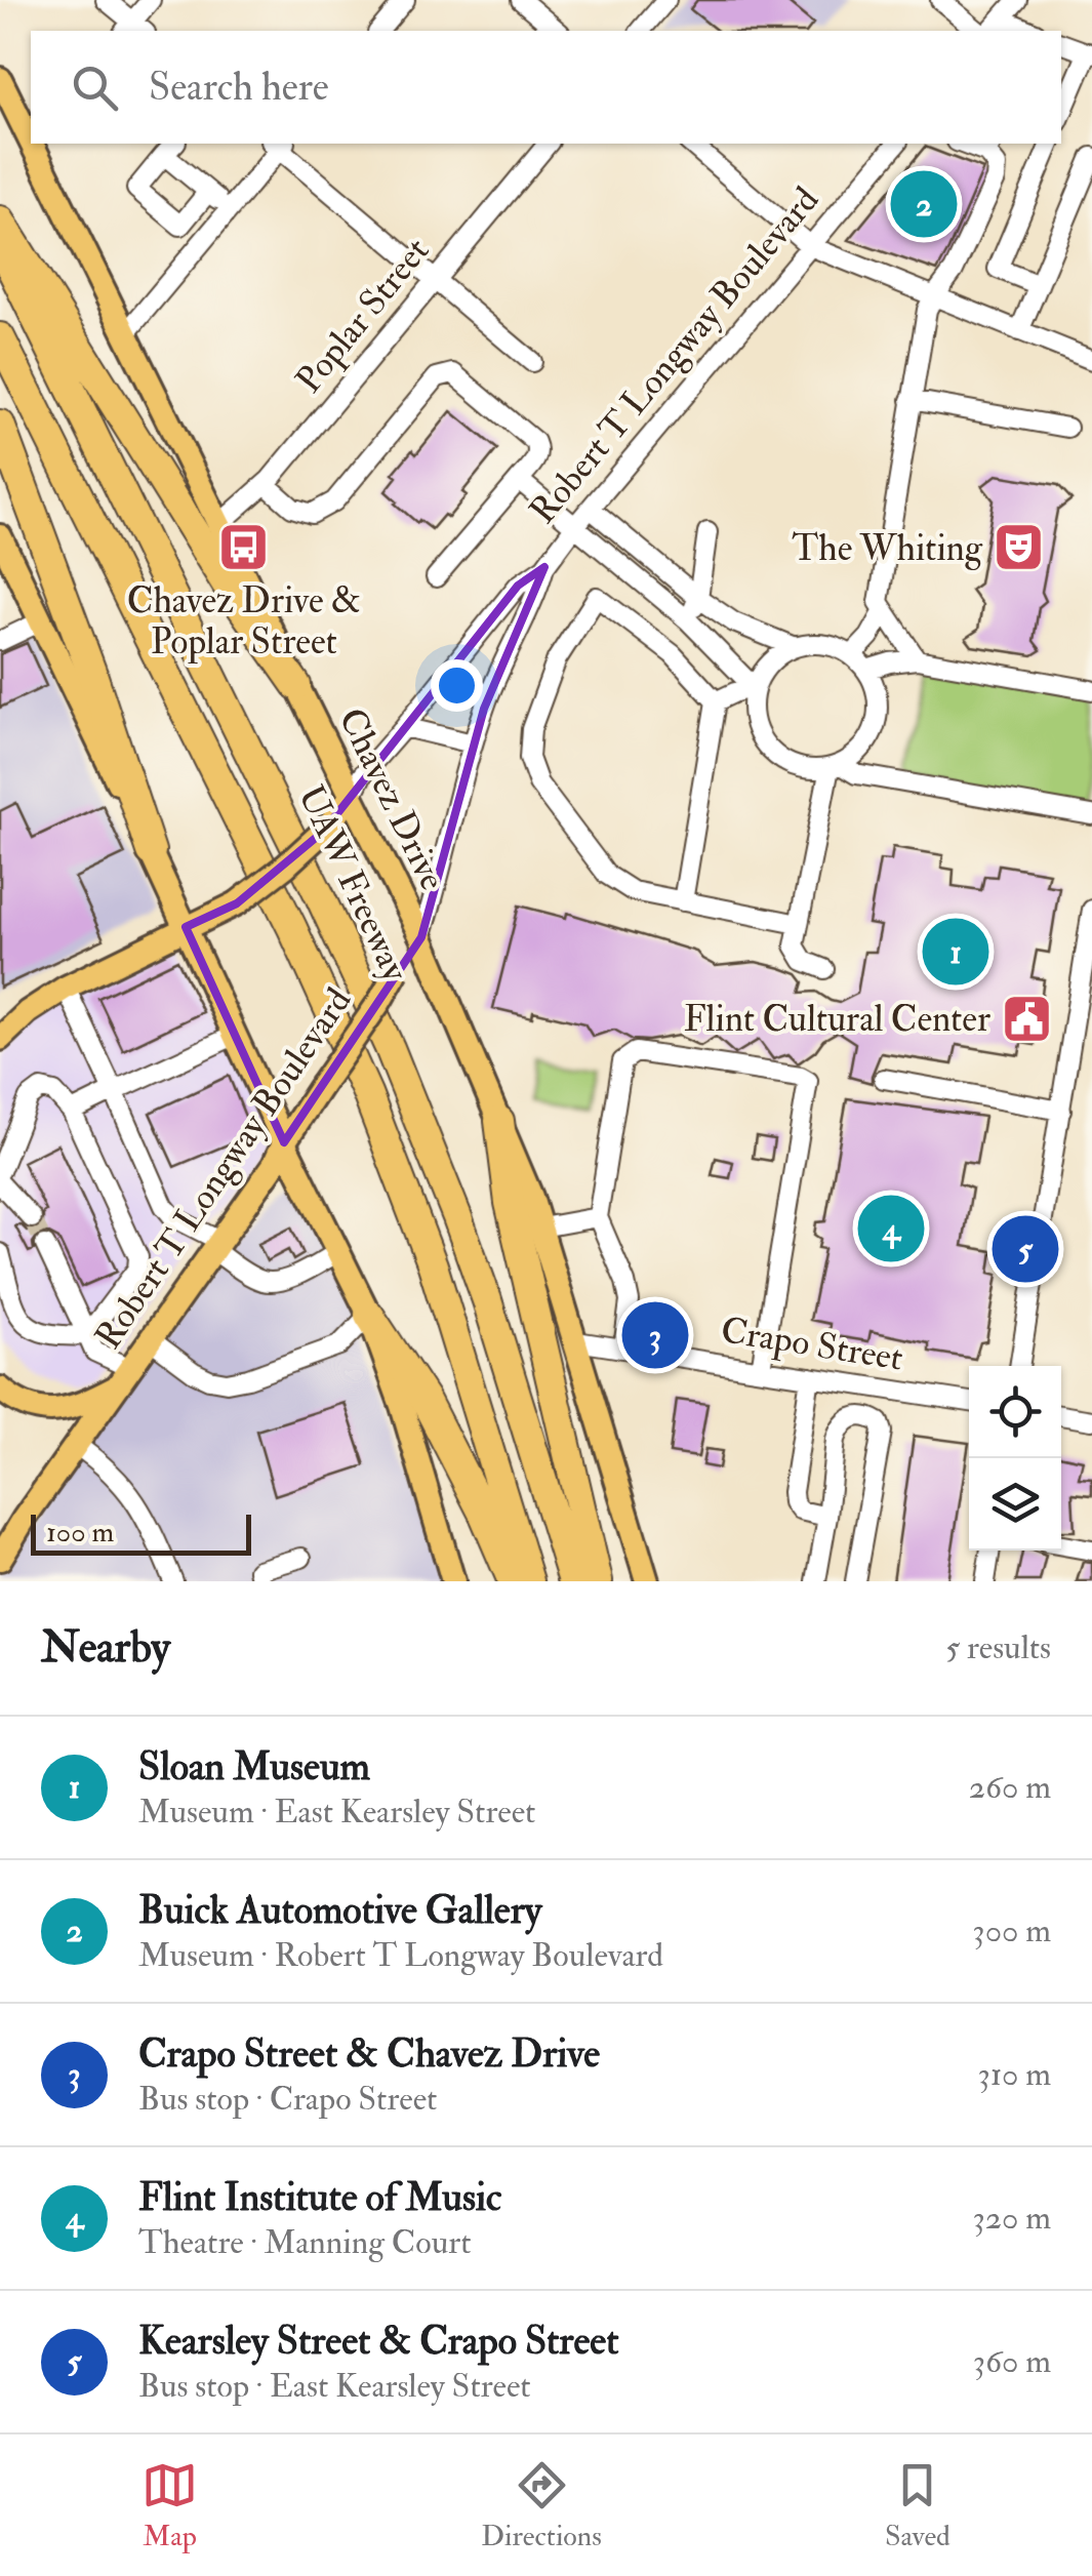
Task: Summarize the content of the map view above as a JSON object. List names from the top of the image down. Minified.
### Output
{"streets":{"highway":["UAW Freeway"],"main road":["Robert T Longway Boulevard","Chavez Drive"],"street":["Poplar Street","Crapo Street"]},"crossings":[["Poplar Street","Chavez Drive"],["Robert T Longway Boulevard","Chavez Drive"],["Chavez Drive","Crapo Street"]],"places":{"bus stop":["Chavez Drive & Poplar Street"],"theatre":["The Whiting"],"public building":["Flint Cultural Center"]},"scale_bar":"100 m","page":{"search":"Search here","pins":["2","1","4","5","3"],"scale":"100 m","heading":["Nearby","5 results"],"list":[{"mark":"1","name":"Sloan Museum","note":"Museum · East Kearsley Street","value":"260 m"},{"mark":"2","name":"Buick Automotive Gallery","note":"Museum · Robert T Longway Boulevard","value":"300 m"},{"mark":"3","name":"Crapo Street & Chavez Drive","note":"Bus stop · Crapo Street","value":"310 m"},{"mark":"4","name":"Flint Institute of Music","note":"Theatre · Manning Court","value":"320 m"},{"mark":"5","name":"Kearsley Street & Crapo Street","note":"Bus stop · East Kearsley Street","value":"360 m"}],"nav":["Map","Directions","Saved"]}}
